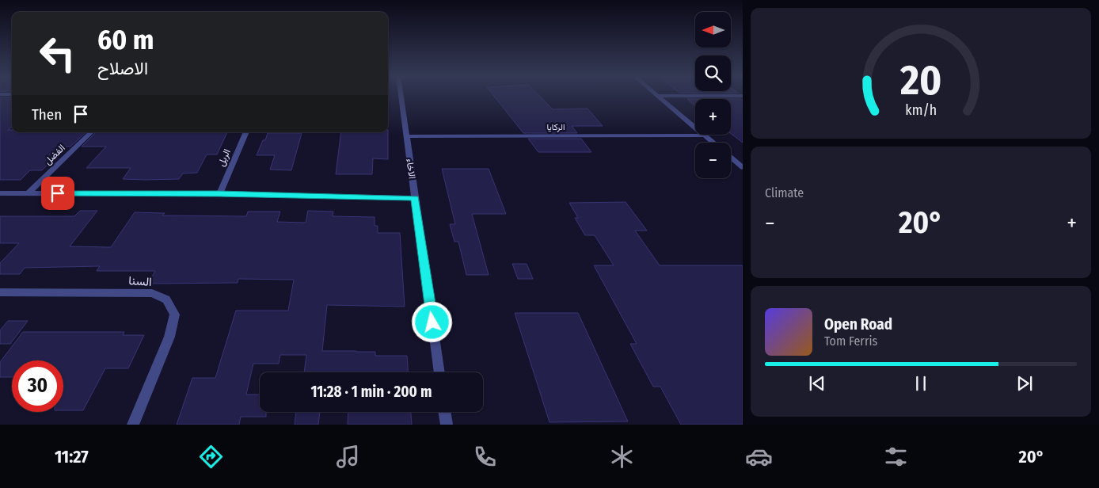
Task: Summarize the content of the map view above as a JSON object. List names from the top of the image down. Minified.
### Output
{"streets":{"street":["الركايا","الفضل","الربل","الاخاء","السنا"]},"crossings":[["الركايا","الاخاء"]],"north":"left","page":{"map_buttons":["+","−"],"turn":["60 m","الاصلاح"],"then":"Then","tile":"Climate","heat":["−","20°","+"],"song":["Open Road","Tom Ferris"],"limit":"30","trip":"11:28 · 1 min · 200 m","tabs":["11:27","20°"],"gauge":["20","km/h"]}}
